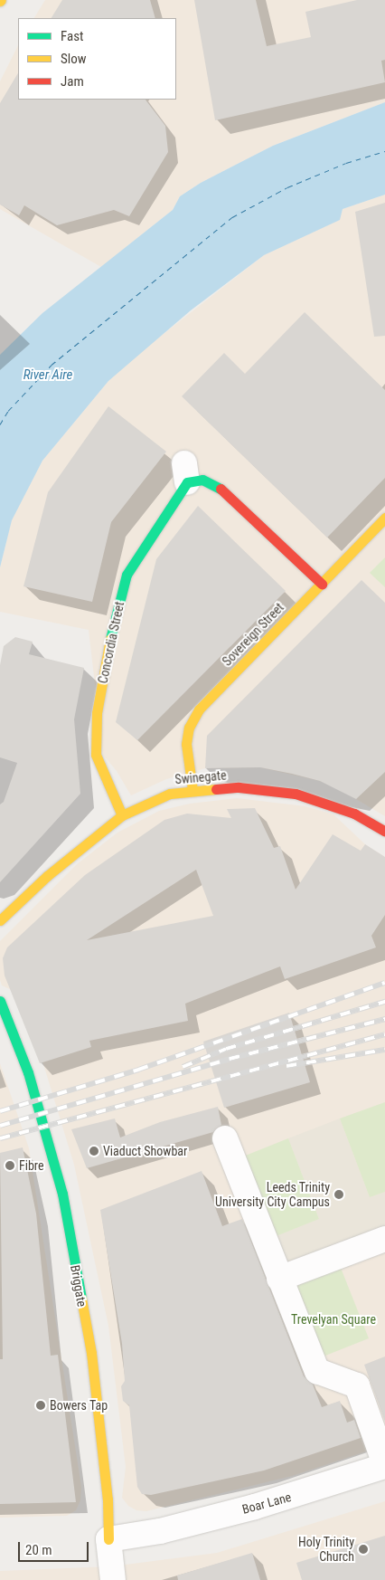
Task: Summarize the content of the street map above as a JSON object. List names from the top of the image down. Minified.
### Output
{"streets":{"street":["Sovereign Street","Concordia Street","Swinegate","Briggate","Boar Lane"]},"crossings":[["Sovereign Street","Concordia Street"],["Sovereign Street","Swinegate"],["Concordia Street","Swinegate"],["Briggate","Boar Lane"]],"water":["River Aire"],"parks":["Trevelyan Square"],"places":["Viaduct Showbar","Fibre","Leeds Trinity University City Campus","Bowers Tap","Holy Trinity Church"],"legend":["Fast","Slow","Jam"],"scale_bar":"20 m"}
